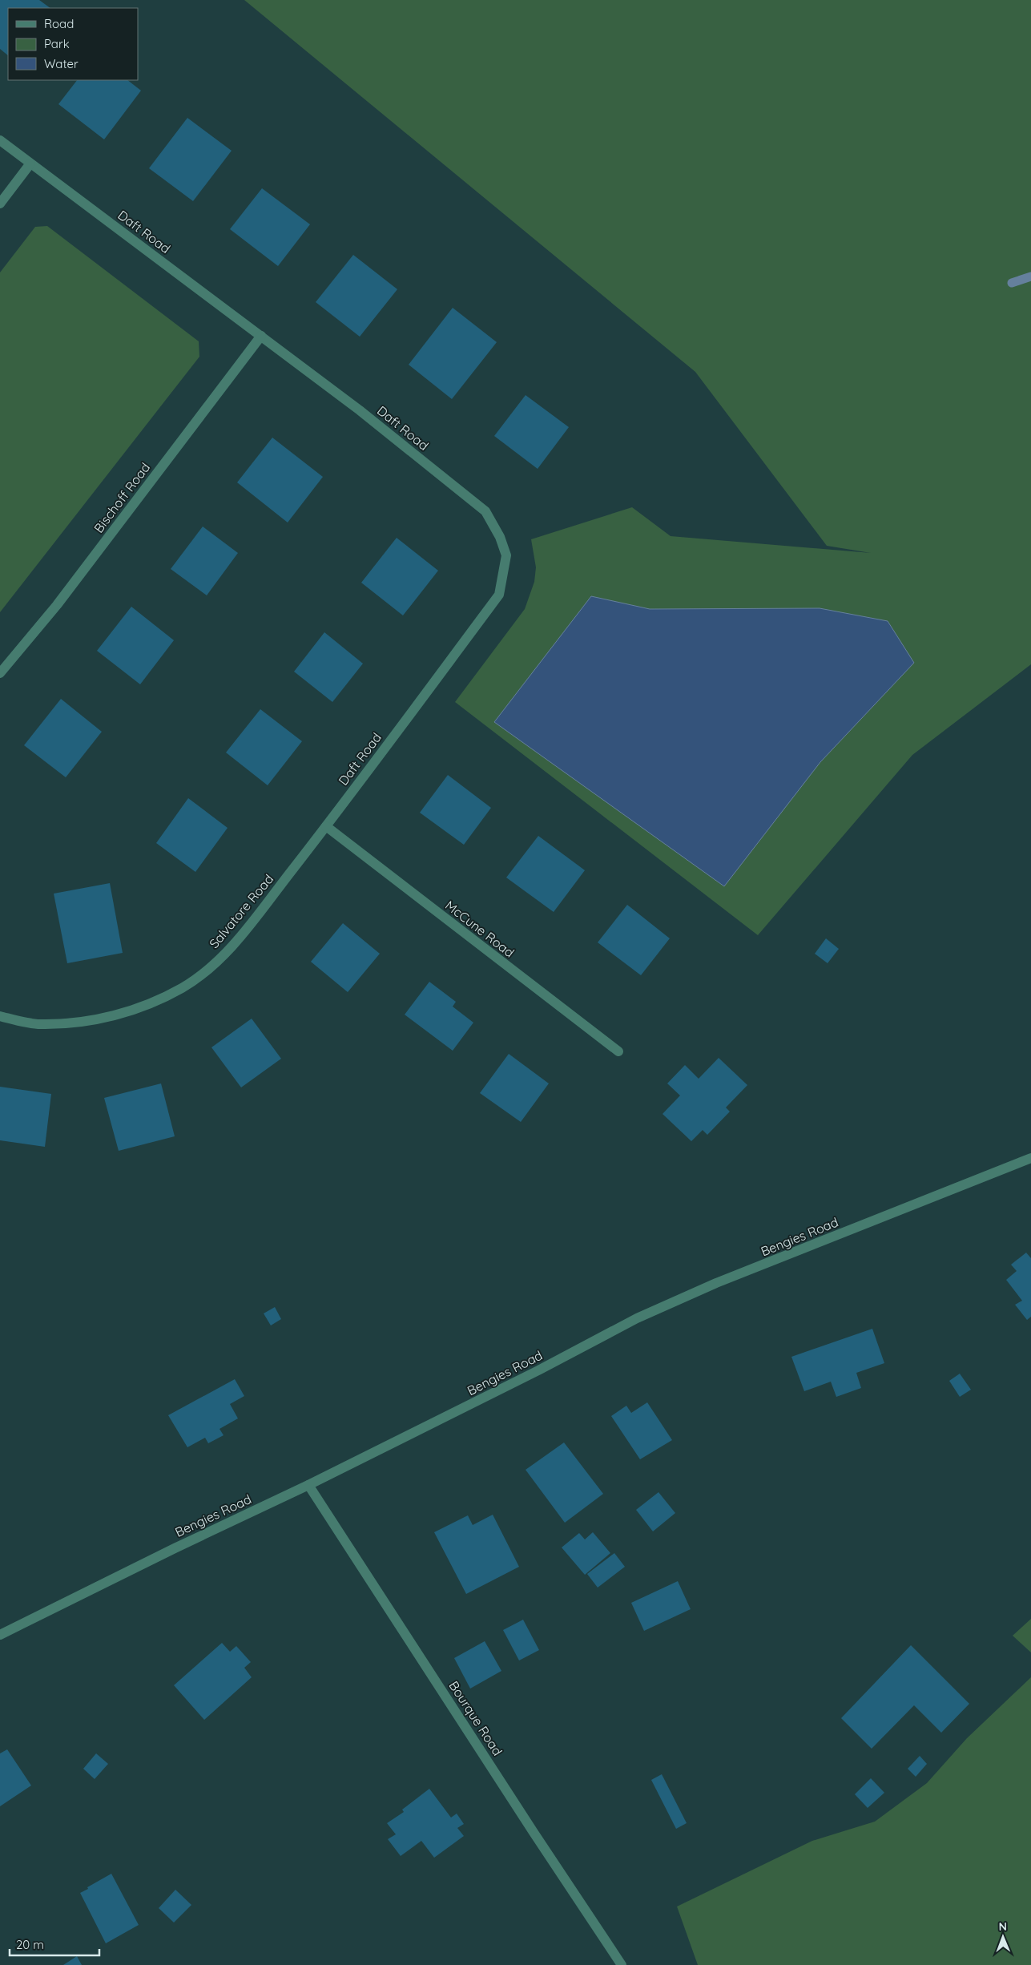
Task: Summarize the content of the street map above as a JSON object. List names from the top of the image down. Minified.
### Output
{"streets":{"street":["Daft Road","Bischoff Road","Salvatore Road","McCune Road","Bengies Road","Bourque Road"]},"crossings":[["Daft Road","Bischoff Road"],["Daft Road","Salvatore Road"],["Daft Road","McCune Road"],["Salvatore Road","McCune Road"],["Bengies Road","Bourque Road"]],"legend":["Road","Park","Water"],"scale_bar":"20 m","north":"top"}
